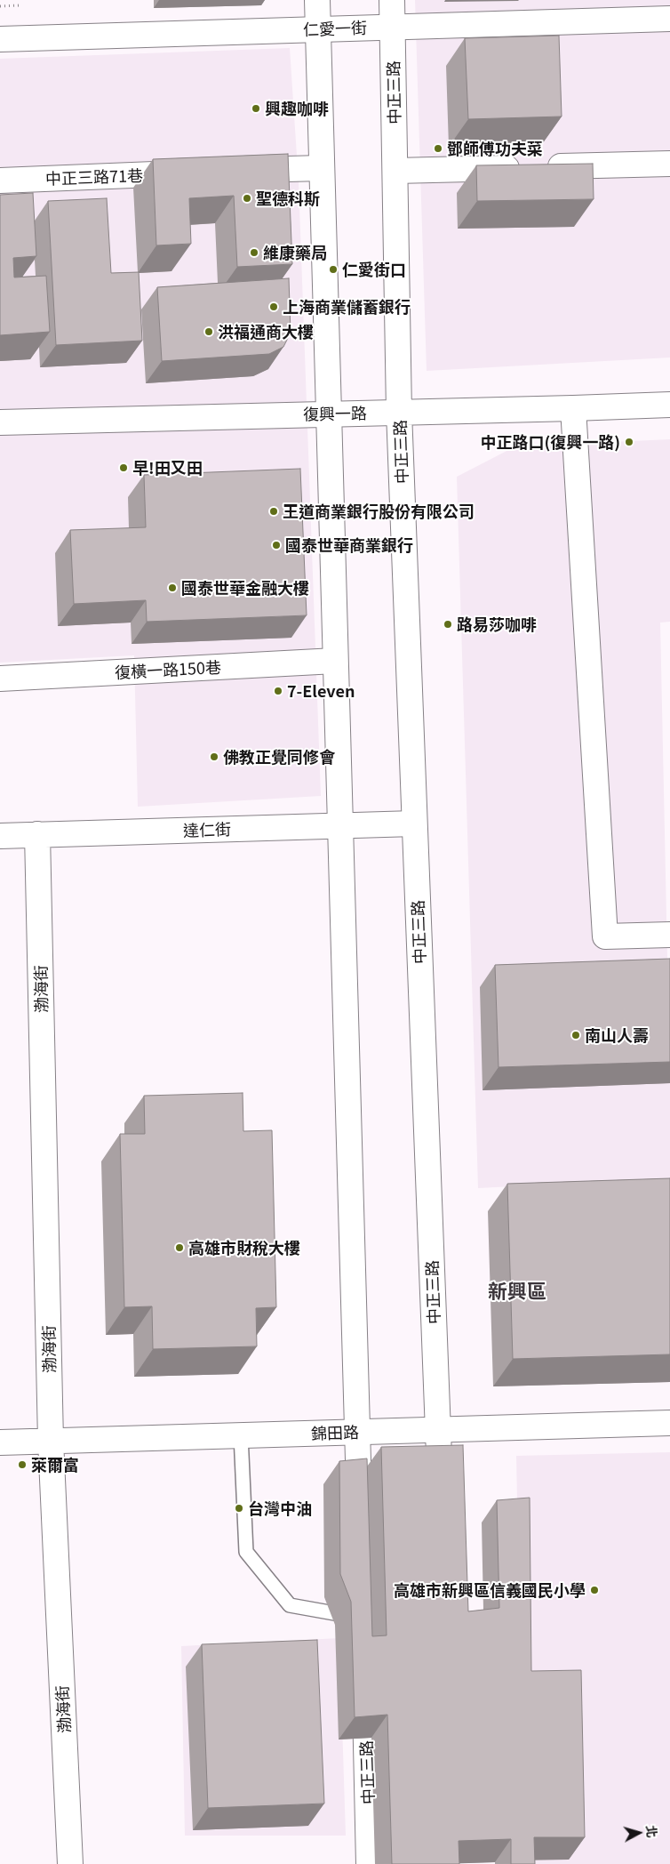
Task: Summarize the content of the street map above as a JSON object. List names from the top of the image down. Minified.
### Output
{"streets":{"street":["仁愛一街","中正三路","中正三路71巷","復興一路","復橫一路150巷","達仁街","渤海街","錦田路"]},"crossings":[["仁愛一街","中正三路"],["中正三路","復興一路"],["中正三路","達仁街"],["中正三路","錦田路"],["達仁街","渤海街"],["渤海街","錦田路"]],"districts":["新興區"],"places":["興趣咖啡","鄧師傅功夫菜","聖德科斯","維康藥局","仁愛街口","上海商業儲蓄銀行","洪福通商大樓","中正路口(復興一路)","早!田又田","王道商業銀行股份有限公司","國泰世華商業銀行","國泰世華金融大樓","路易莎咖啡","7-Eleven","佛教正覺同修會","南山人壽","高雄市財稅大樓","萊爾富","台灣中油","高雄市新興區信義國民小學"],"north":"right"}
